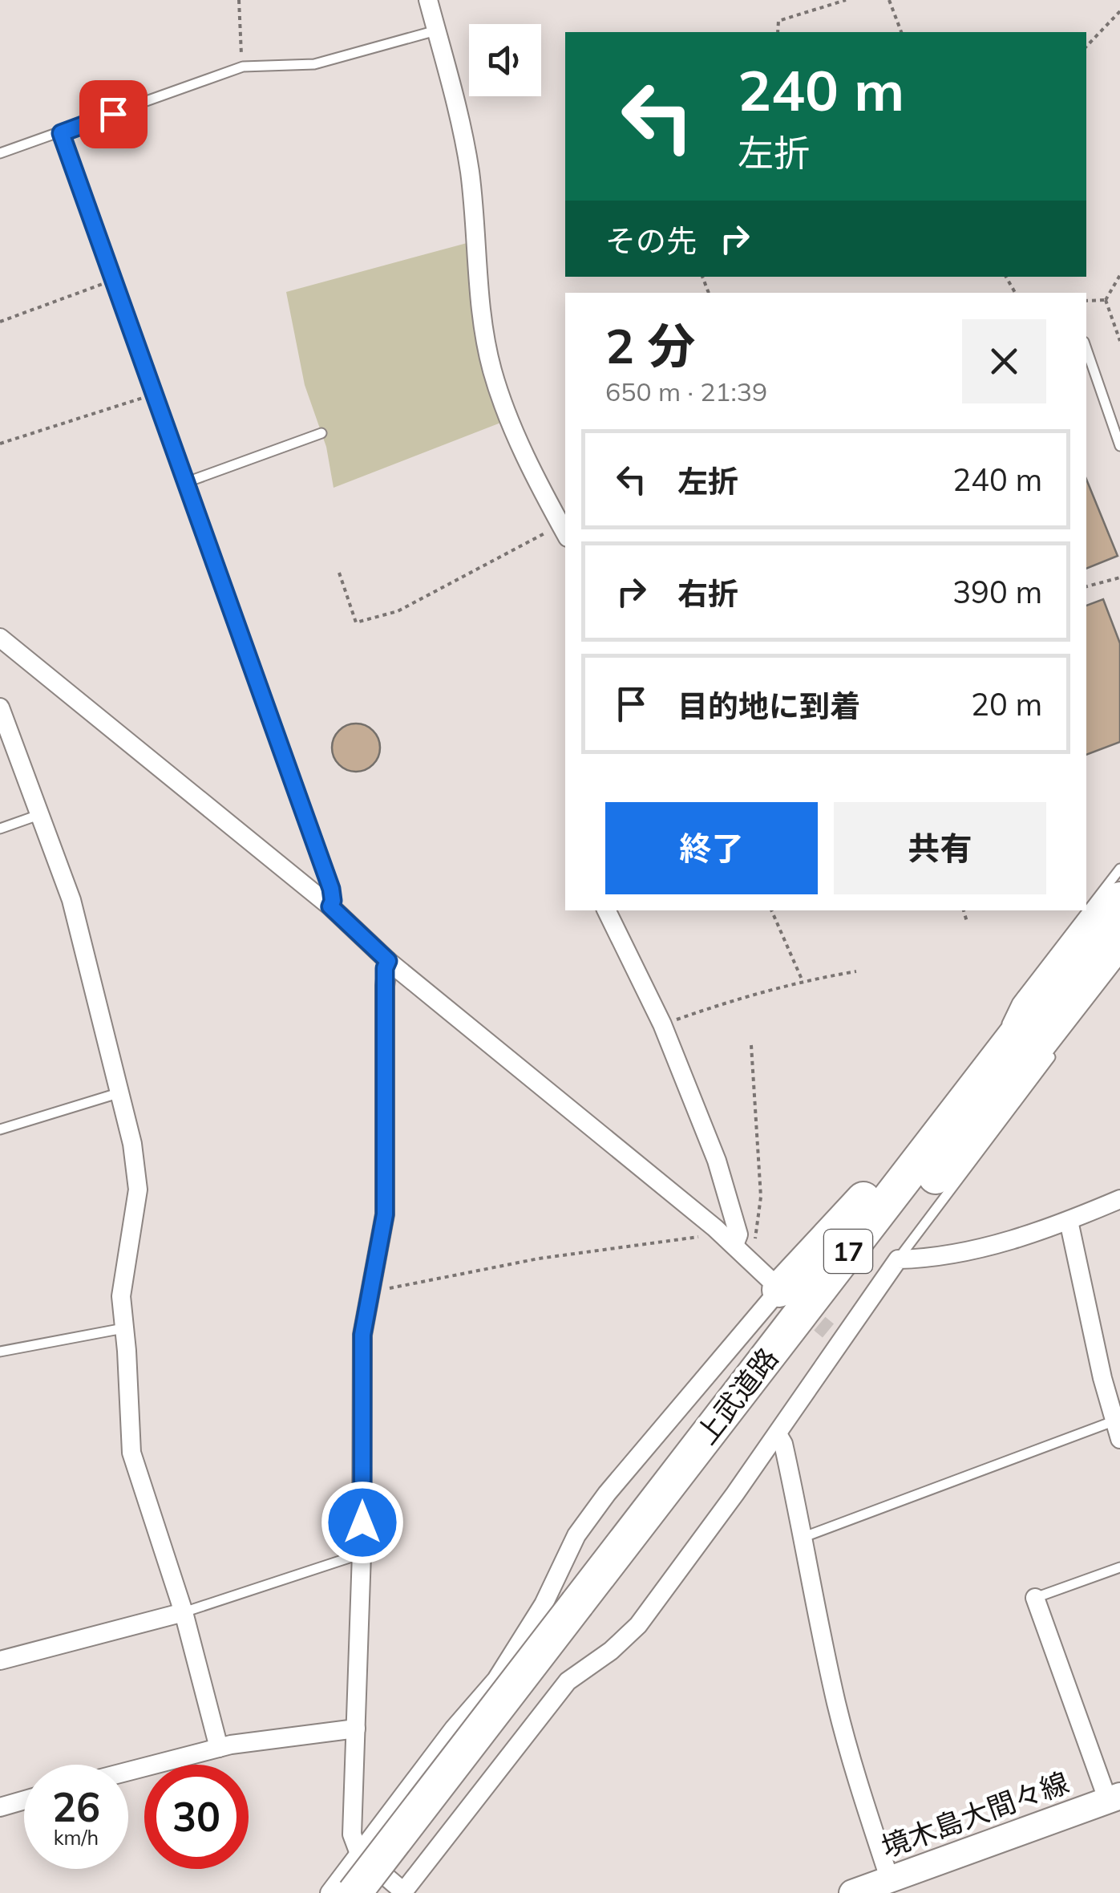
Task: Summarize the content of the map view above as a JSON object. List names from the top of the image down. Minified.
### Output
{"streets":{"highway":["17","上武道路"],"main road":["境木島大間々線"]},"page":{"turn":["240 m","左折"],"then":"その先","heading":["2 分","650 m · 21:39"],"list":[{"name":"左折","value":"240 m"},{"name":"右折","value":"390 m"},{"name":"目的地に到着","value":"20 m"}],"buttons":["終了","共有"],"speed":"26 km/h","limit":"30"}}
